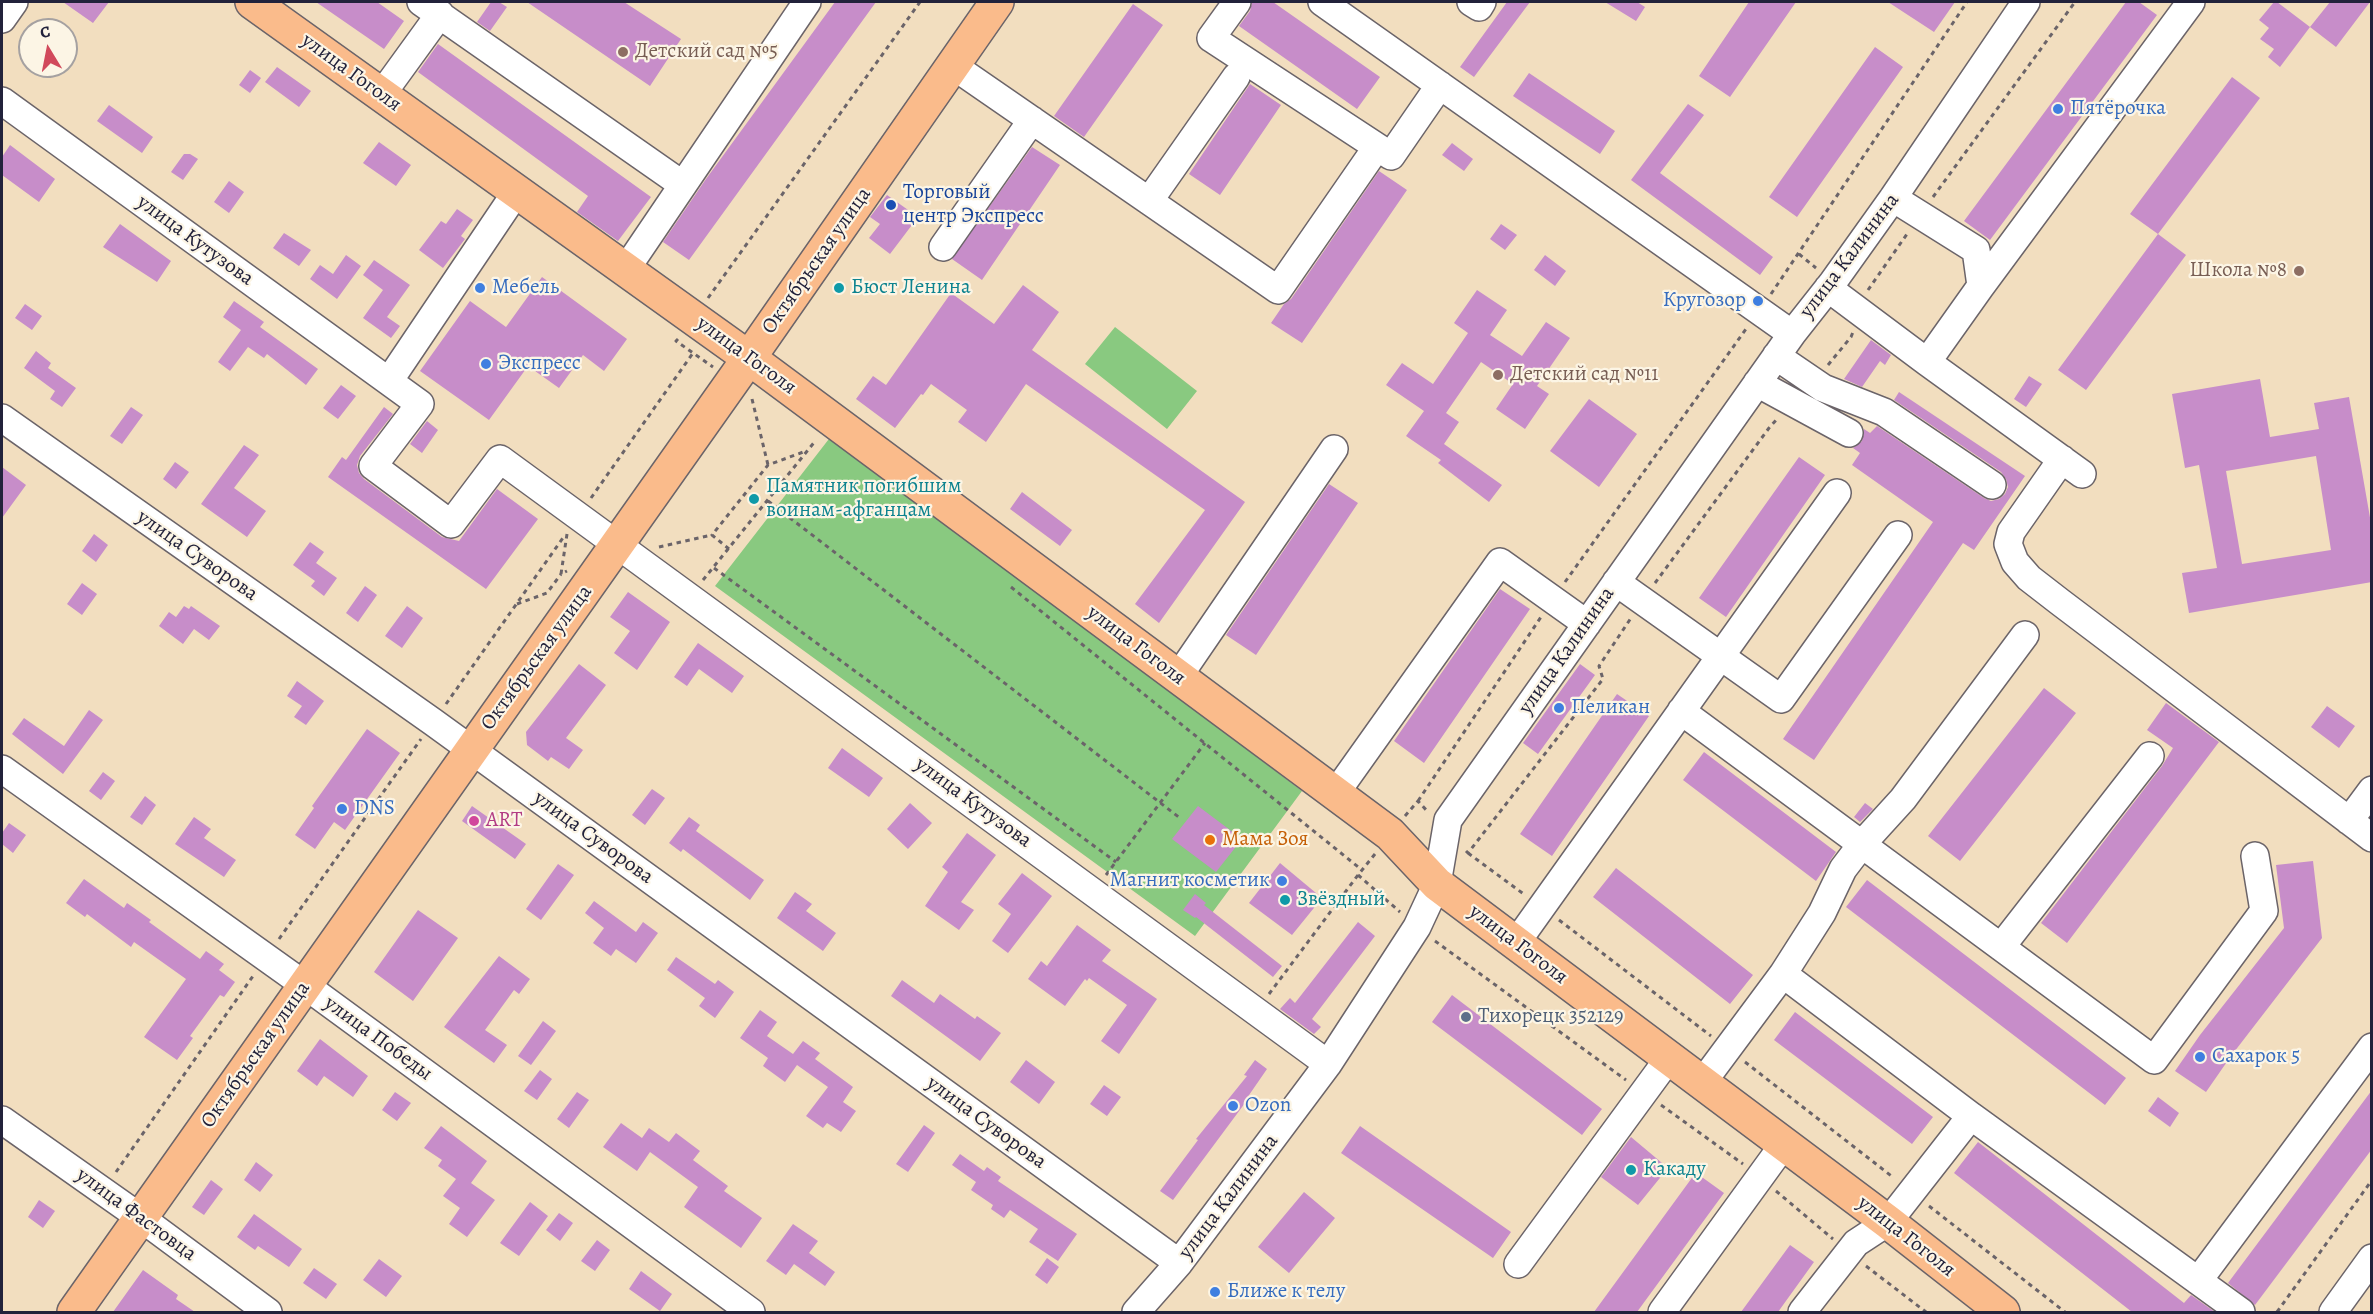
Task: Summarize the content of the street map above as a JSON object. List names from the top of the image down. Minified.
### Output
{"streets":{"main road":["улица Гоголя","Октябрьская улица"],"street":["улица Кутузова","улица Калинина","улица Суворова","улица Победы","улица Фастовца"]},"crossings":[["улица Гоголя","улица Калинина"],["улица Гоголя","Октябрьская улица"],["улица Кутузова","улица Калинина"],["улица Кутузова","Октябрьская улица"],["улица Калинина","улица Суворова"],["Октябрьская улица","улица Суворова"],["Октябрьская улица","улица Победы"],["Октябрьская улица","улица Фастовца"]],"places":["Детский сад №5","Пятёрочка","Торговый центр Экспресс","Школа №8","Мебель","Бюст Ленина","Кругозор","Экспресс","Детский сад №11","Памятник погибшим воинам-афганцам","Пеликан","DNS","ART","Мама Зоя","Магнит косметик","Звёздный","Тихорецк 352129","Сахарок 5","Ozon","Какаду","Ближе к телу"],"north":"top"}
